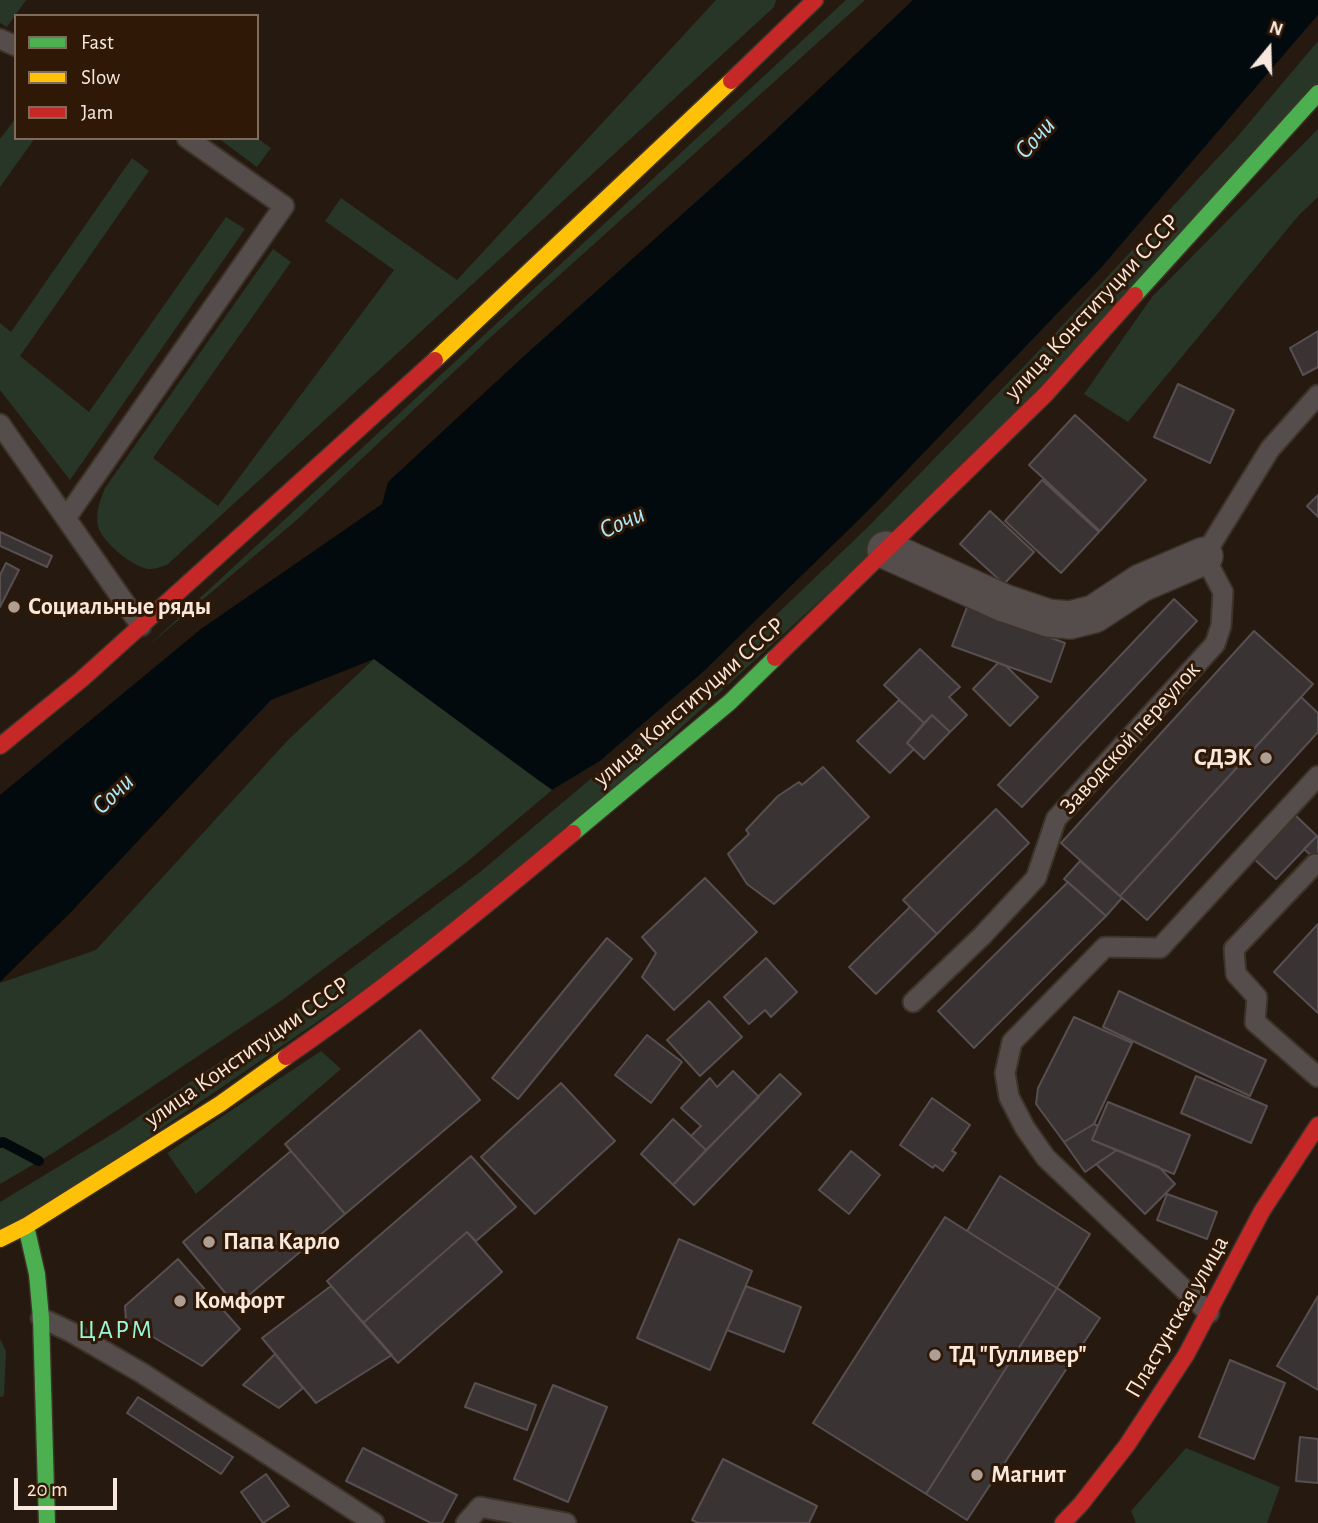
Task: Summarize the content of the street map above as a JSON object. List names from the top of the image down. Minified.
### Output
{"streets":{"main road":["улица Конституции СССР","Пластунская улица"],"lane":["Заводской переулок"]},"districts":["ЦАРМ"],"water":["Сочи"],"places":["Социальные ряды","СДЭК","Папа Карло","Комфорт","ТД \"Гулливер\"","Магнит"],"legend":["Fast","Slow","Jam"],"scale_bar":"20 m","north":"top"}
